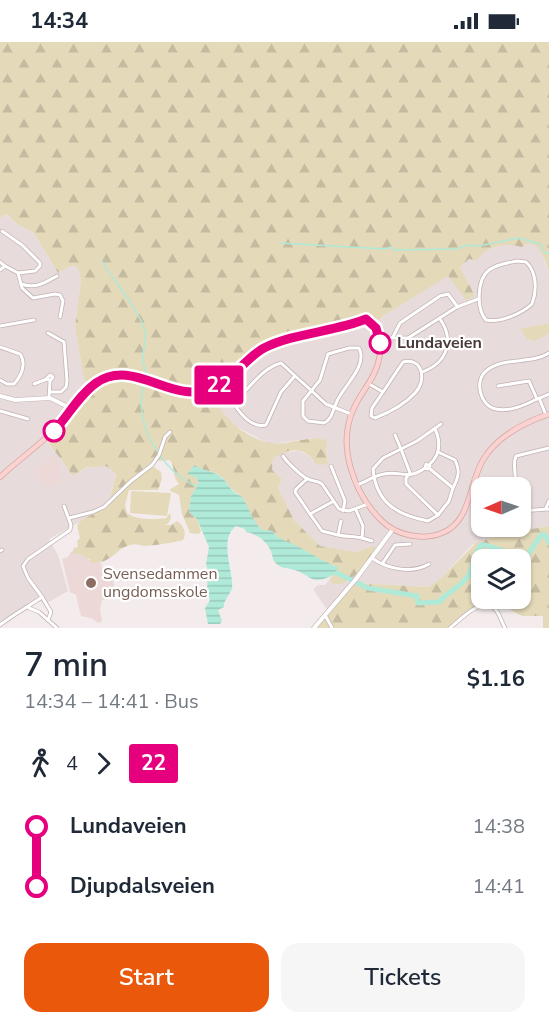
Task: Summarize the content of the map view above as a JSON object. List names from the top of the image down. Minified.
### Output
{"places":["Lundaveien","Svensedammen ungdomsskole"],"lines":["bus line 22"],"north":"left","page":{"status":"14:34","on_map":"22","heading":["7 min","14:34 – 14:41 · Bus","$1.16"],"legs":["4","22"],"list":[{"name":"Lundaveien","value":"14:38"},{"name":"Djupdalsveien","value":"14:41"}],"buttons":["Start","Tickets"]}}
